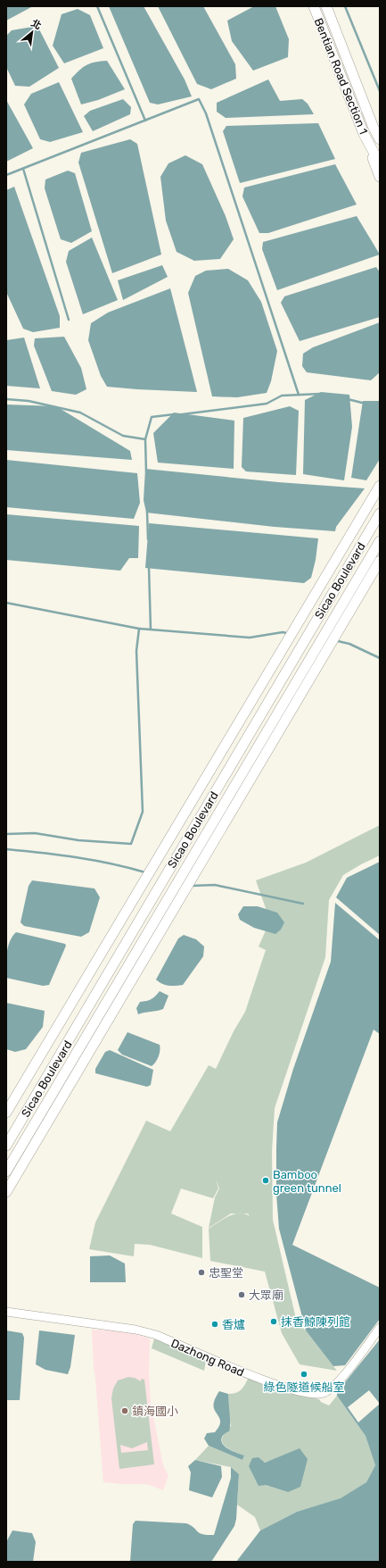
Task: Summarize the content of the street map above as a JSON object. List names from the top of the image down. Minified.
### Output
{"streets":{"street":["Bentian Road Section 1","Sicao Boulevard","Dazhong Road"]},"places":["Bamboo green tunnel","忠聖堂","大眾廟","抹香鯨陳列館","香爐","綠色隧道候船室","鎮海國小"],"north":"top right"}
